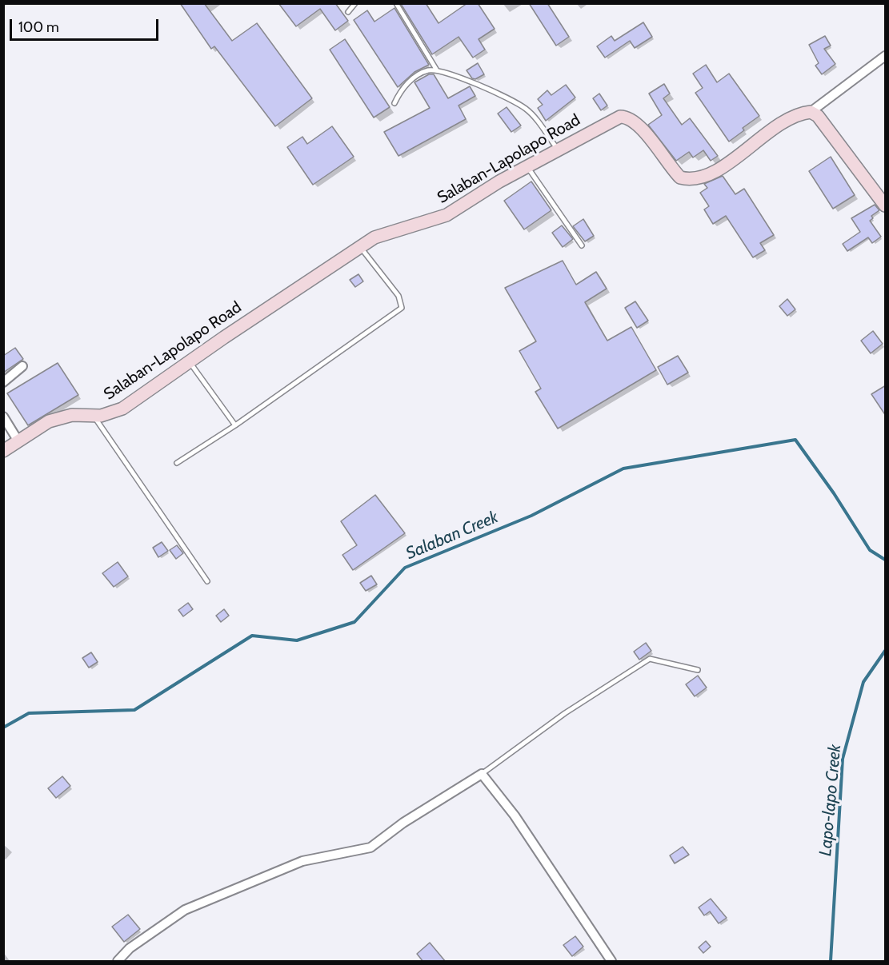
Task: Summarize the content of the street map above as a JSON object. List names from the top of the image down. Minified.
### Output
{"streets":{"street":["Salaban-Lapolapo Road"]},"water":["Salaban Creek","Lapo-lapo Creek"],"scale_bar":"100 m"}
